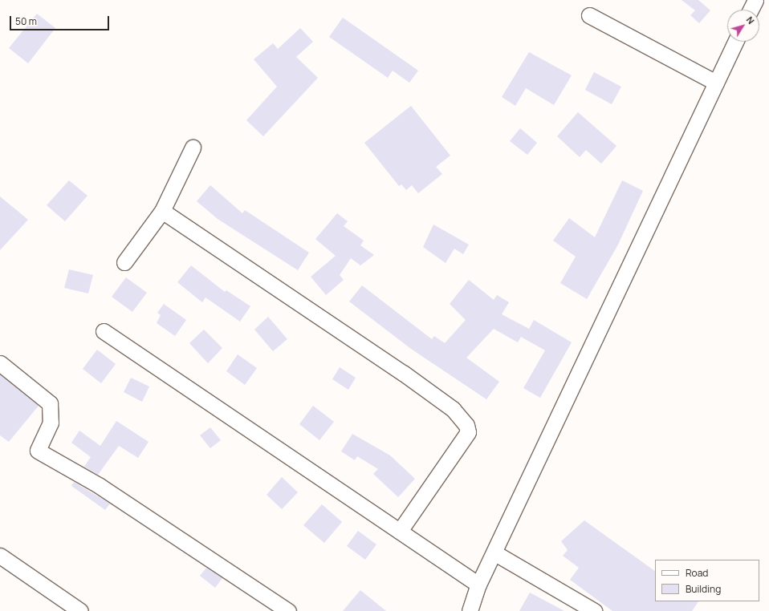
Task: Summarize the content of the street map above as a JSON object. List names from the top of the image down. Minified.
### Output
{"legend":["Road","Building"],"scale_bar":"50 m","north":"top right"}
